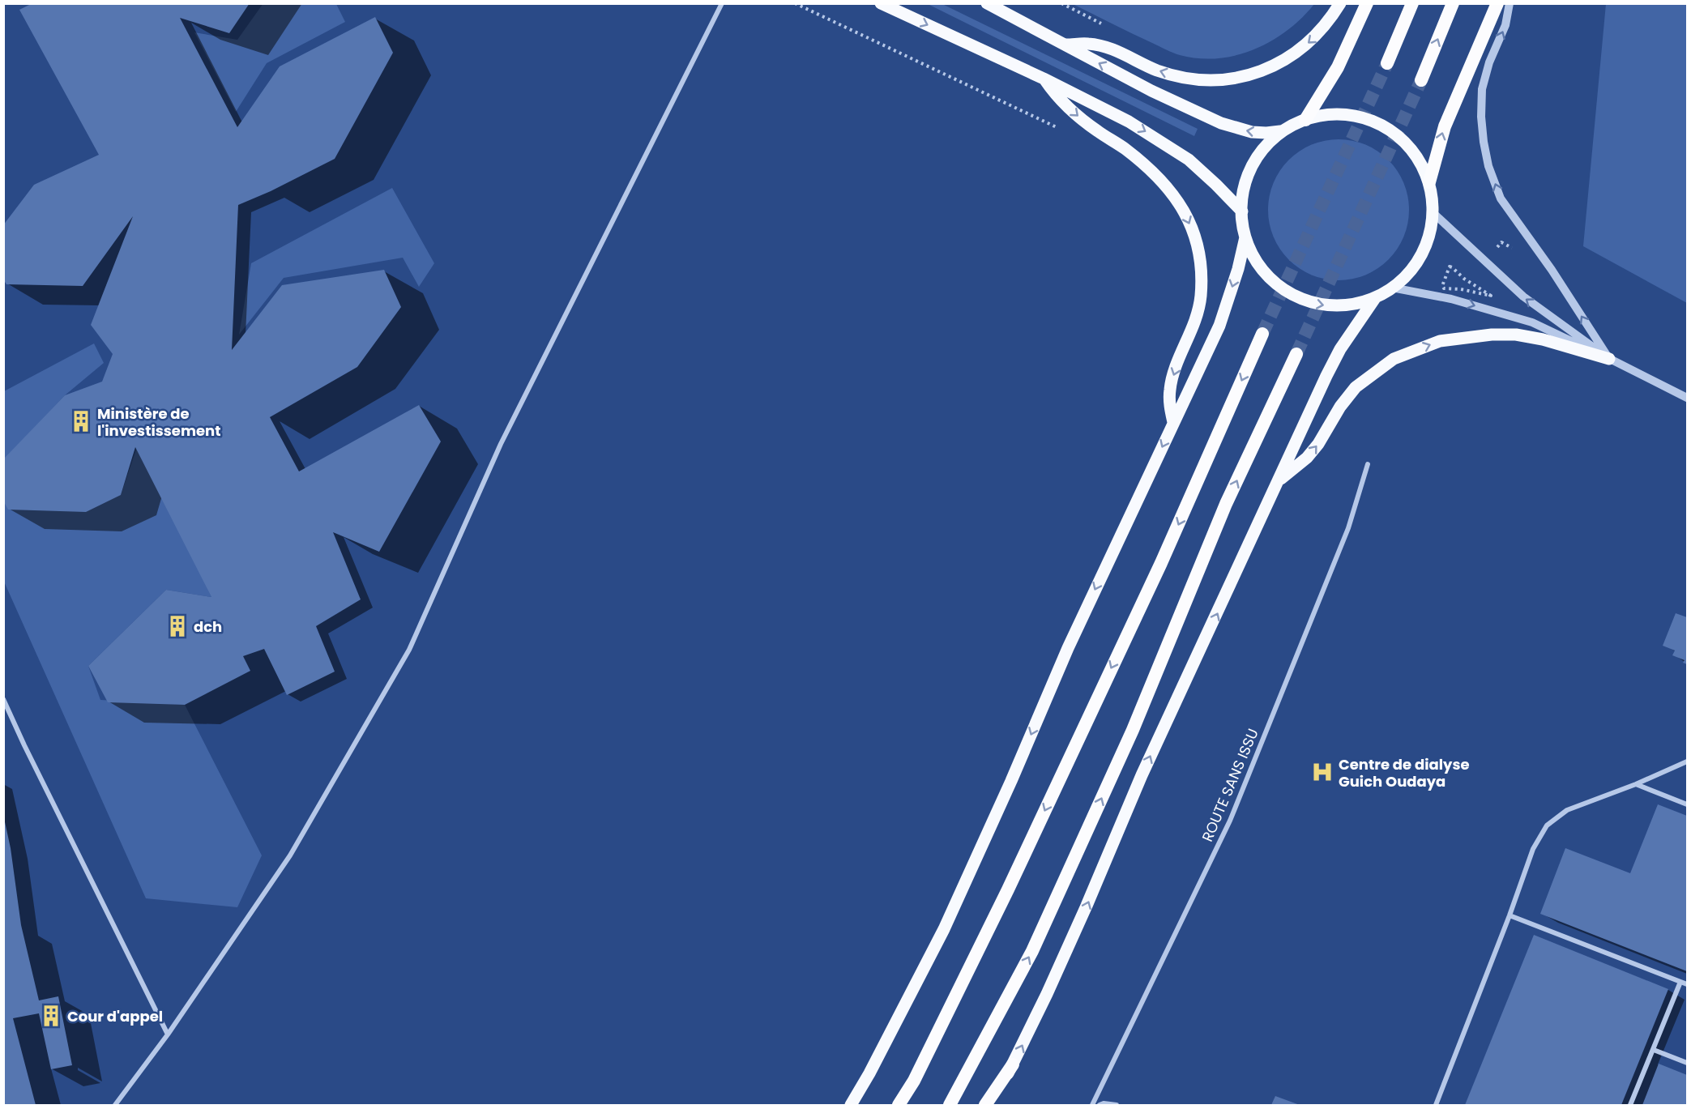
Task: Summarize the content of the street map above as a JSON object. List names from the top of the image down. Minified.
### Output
{"streets":{"street":["ROUTE SANS ISSU"]},"places":{"building":["Ministère de l'investissement","dch","Cour d'appel"],"hospital":["Centre de dialyse Guich Oudaya"]}}
